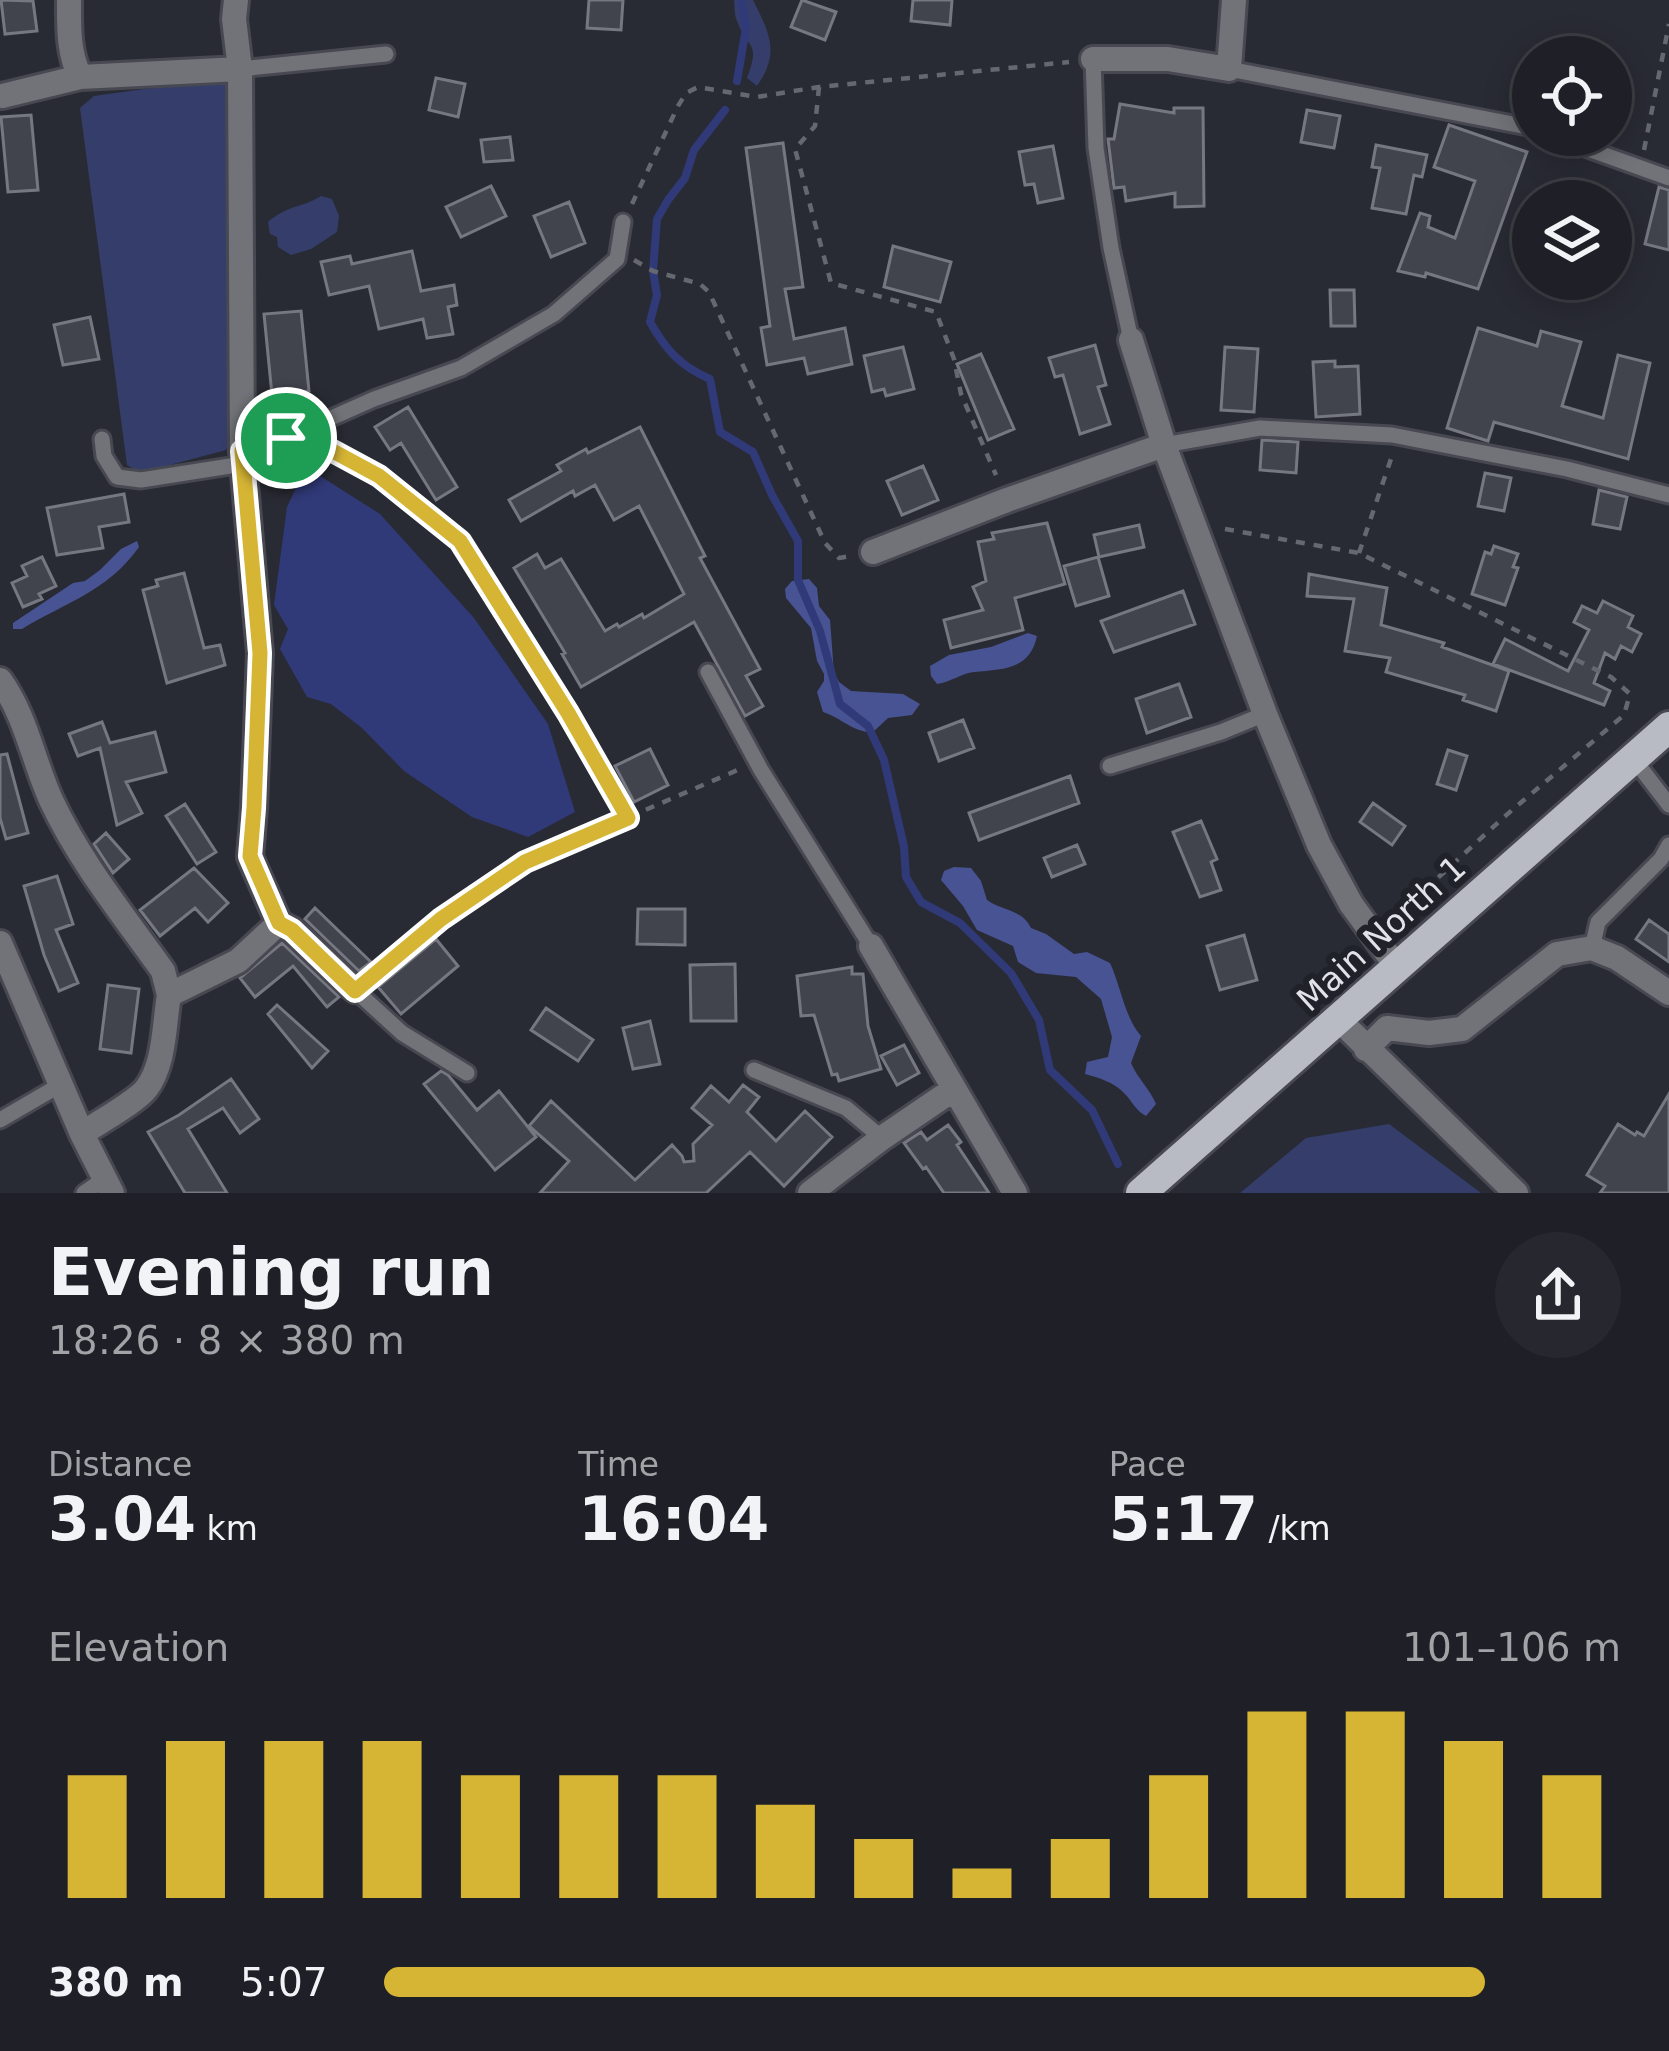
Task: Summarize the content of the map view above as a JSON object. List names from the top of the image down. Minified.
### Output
{"streets":{"main road":["Main North 1"]},"page":{"heading":["Evening run","18:26 · 8 × 380 m"],"stats":[["Distance","3.04 km"],["Time","16:04"],["Pace","5:17 /km"]],"chart":["Elevation","101–106 m"],"list":[{"name":"380 m","note":"5:07"}]}}
